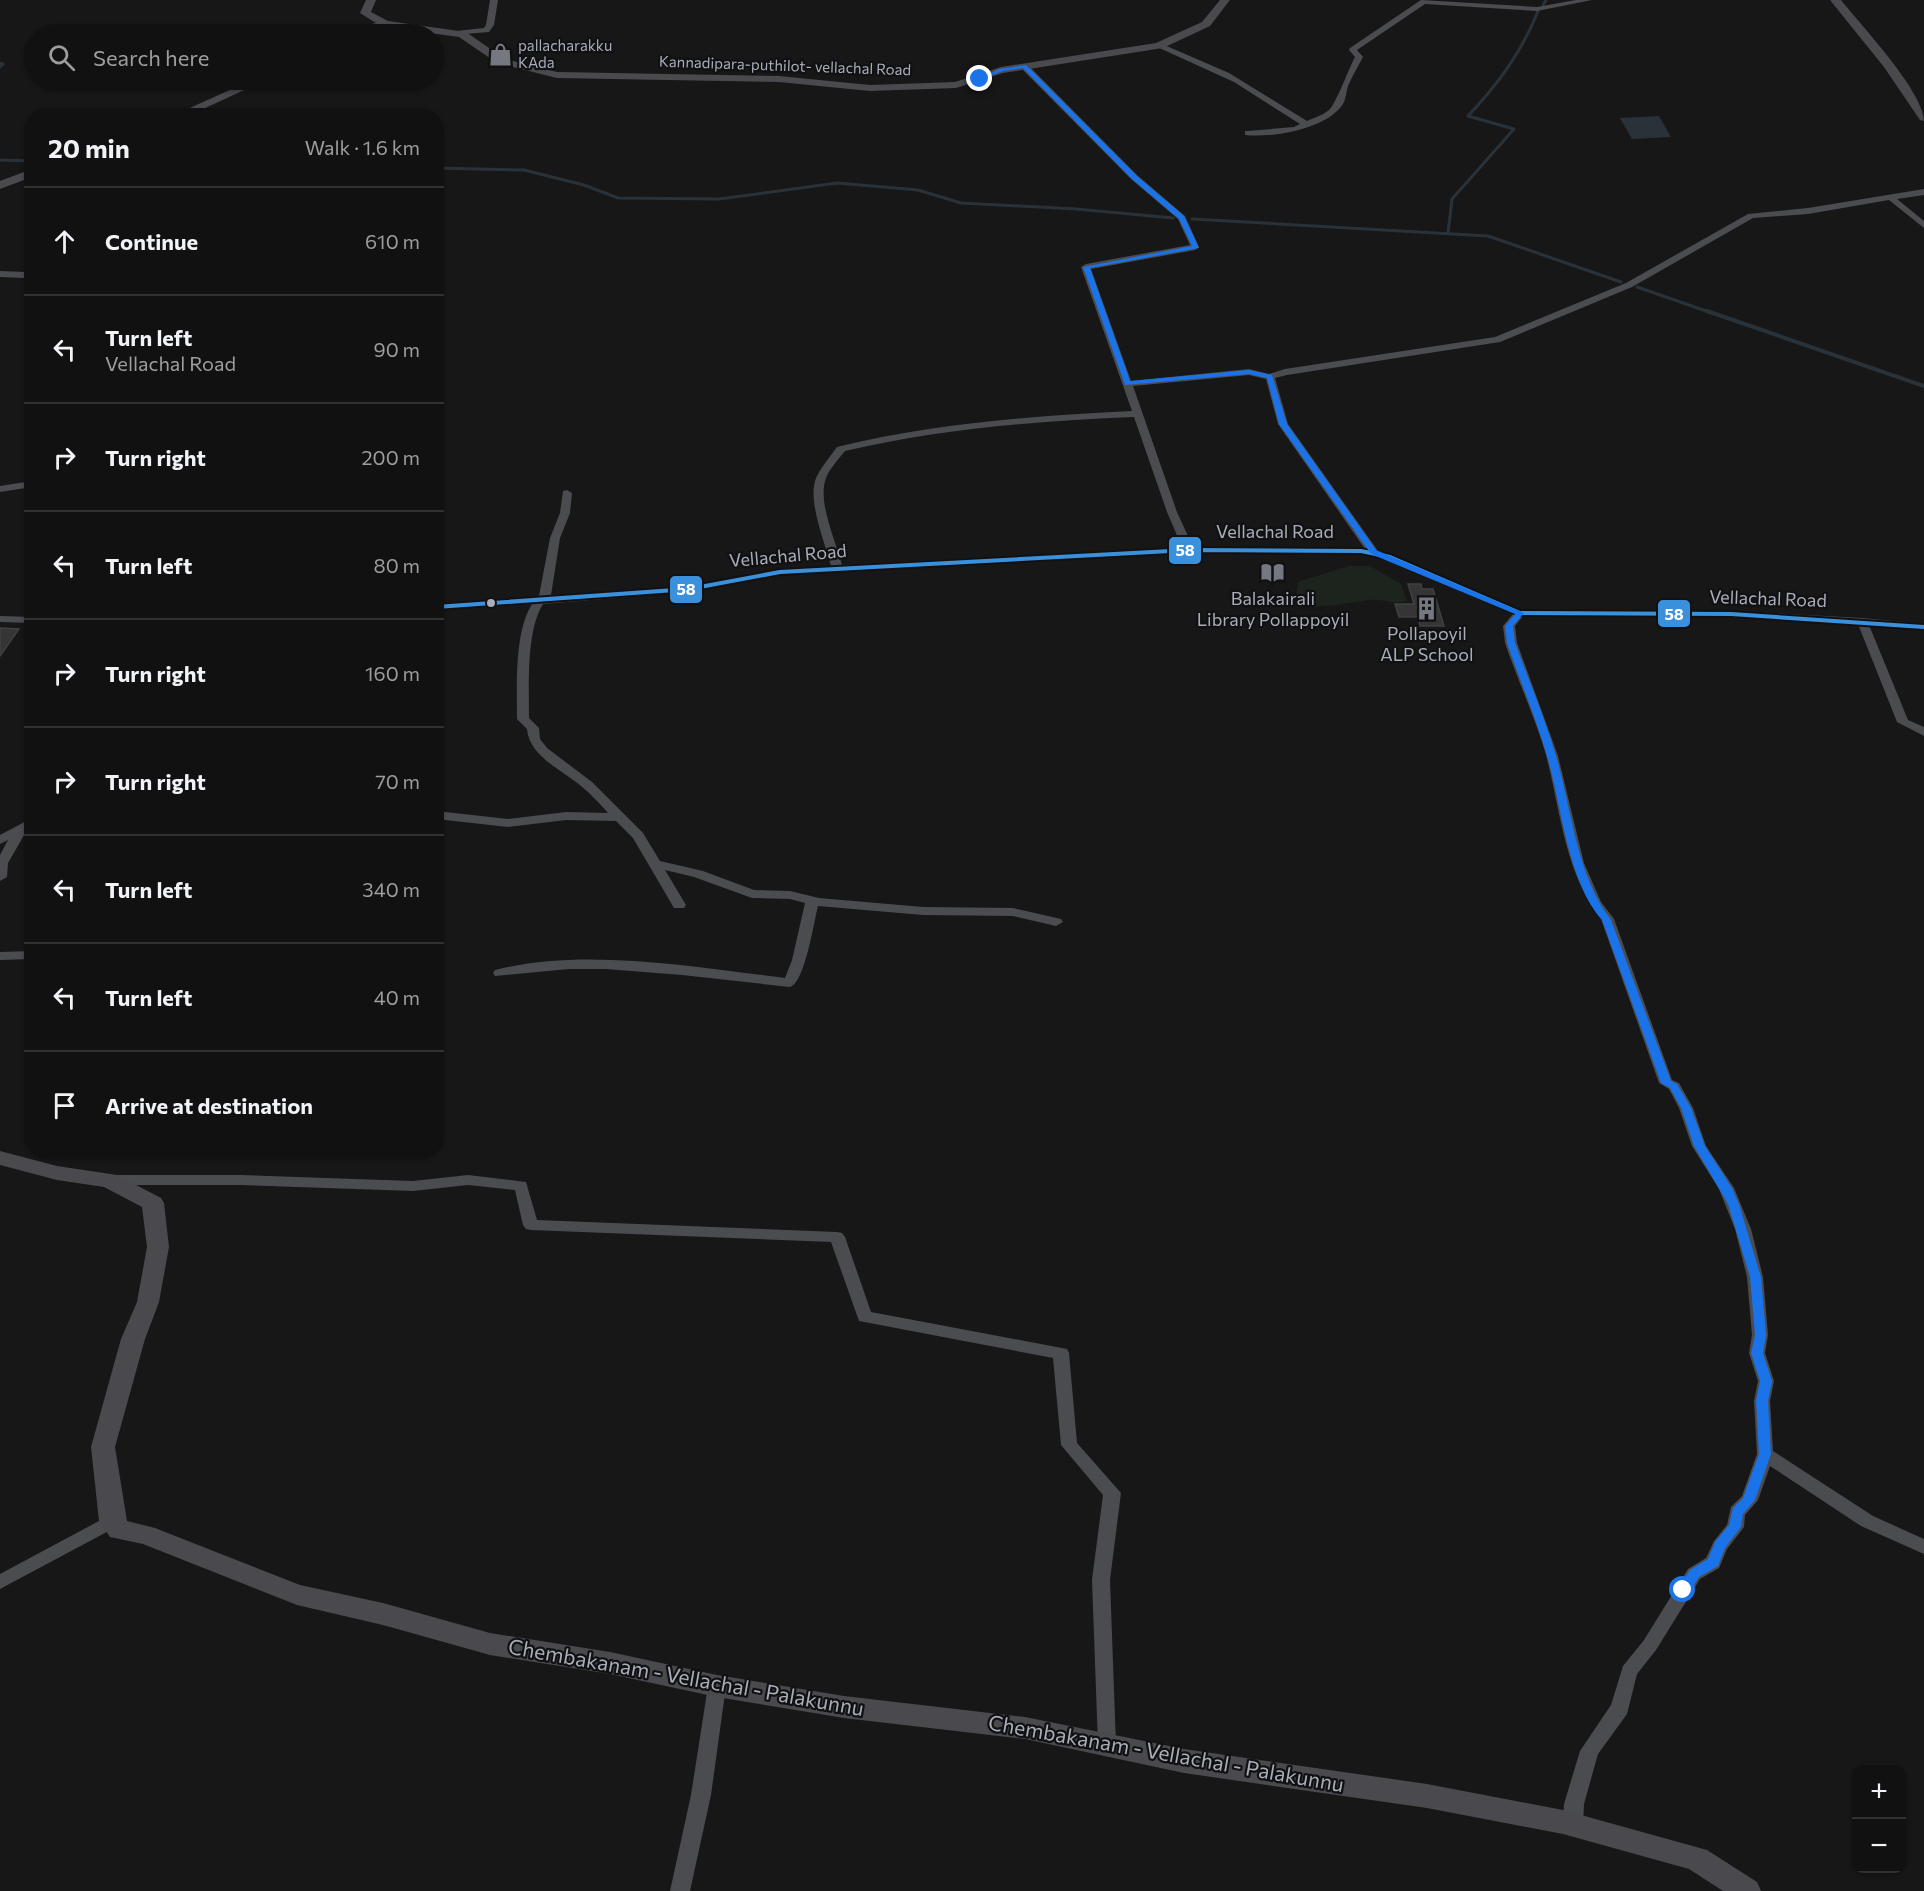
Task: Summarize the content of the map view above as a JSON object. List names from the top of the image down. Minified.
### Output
{"streets":{"main road":["Kannadipara-puthilot- vellachal Road","Chembakanam - Vellachal - Palakunnu"],"street":["Vellachal Road"]},"places":{"shop":["pallacharakku KAda"],"library":["Balakairali Library Pollappoyil"],"building":["Pollapoyil ALP School"]},"lines":["transit line 58"],"page":{"search":"Search here","heading":["20 min","Walk · 1.6 km"],"list":[["Continue","610 m"],["Turn left","Vellachal Road","90 m"],["Turn right","200 m"],["Turn left","80 m"],["Turn right","160 m"],["Turn right","70 m"],["Turn left","340 m"],["Turn left","40 m"],"Arrive at destination"],"map_buttons":["+","−"]}}
